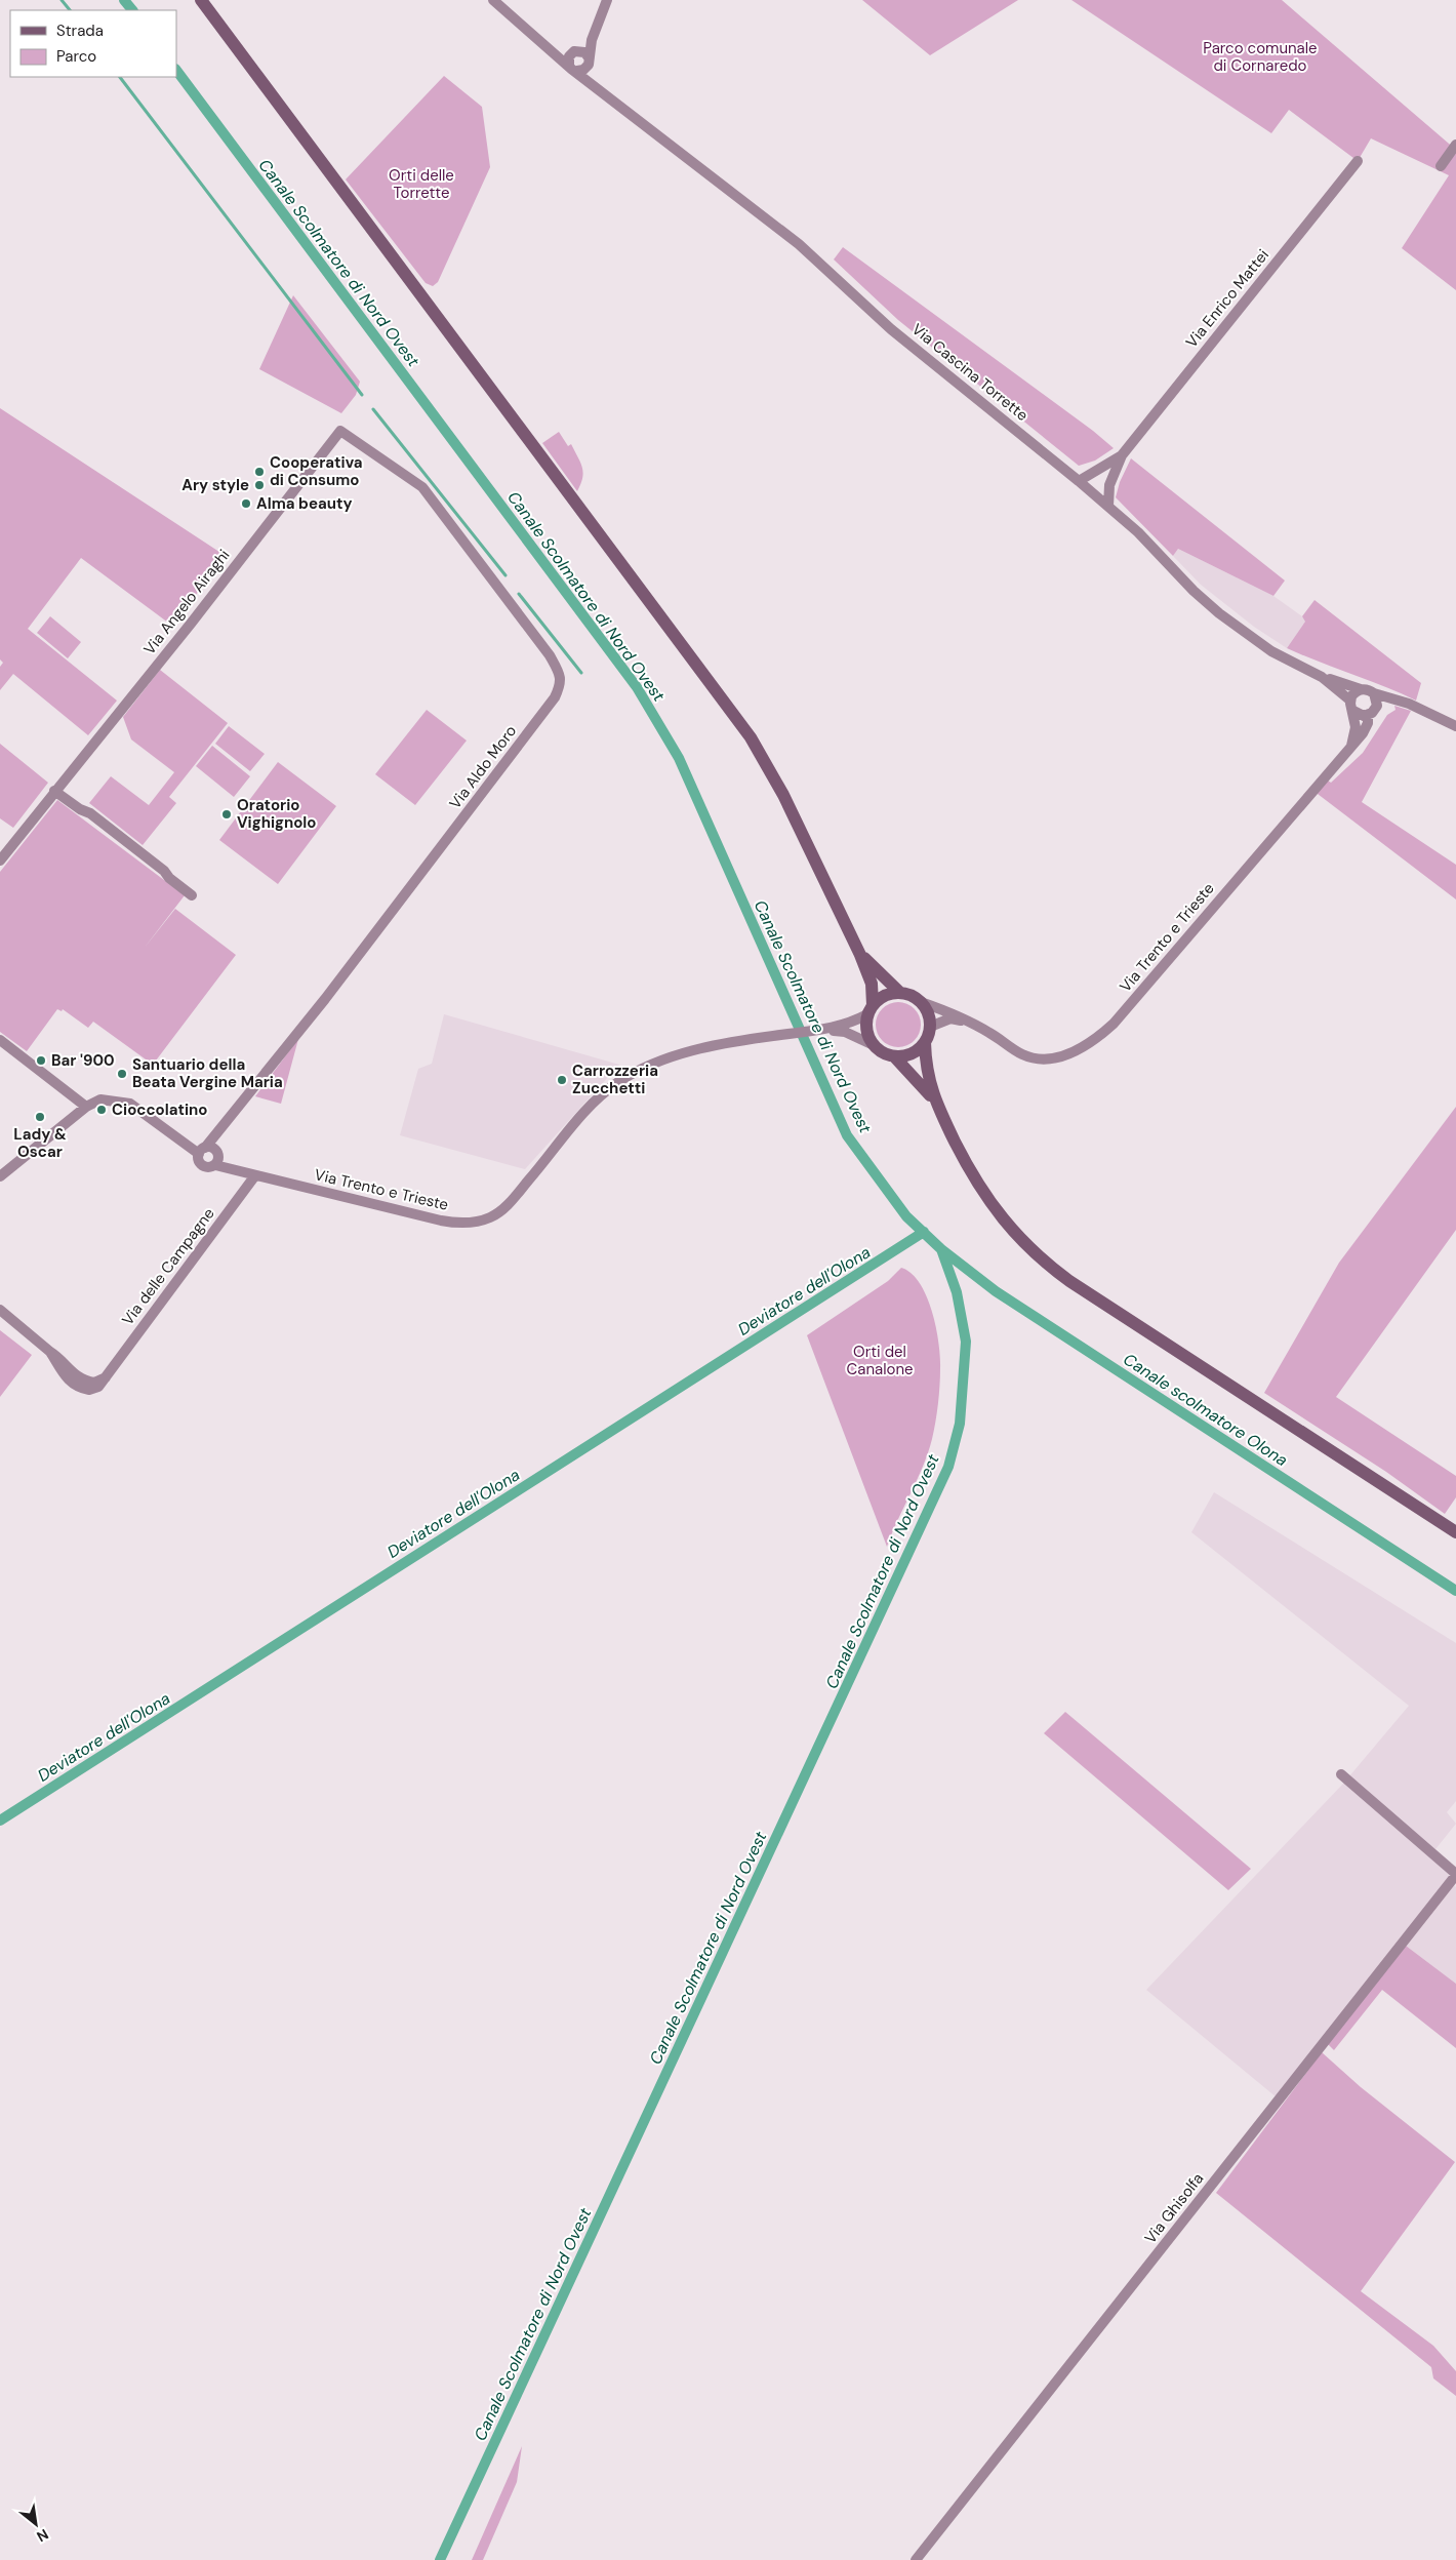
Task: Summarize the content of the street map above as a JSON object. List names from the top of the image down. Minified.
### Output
{"streets":{"street":["Via Enrico Mattei","Via Cascina Torrette","Via Angelo Airaghi","Via Aldo Moro","Via Trento e Trieste","Via delle Campagne","Via Ghisolfa"]},"crossings":[["Via Enrico Mattei","Via Cascina Torrette"],["Via Cascina Torrette","Via Trento e Trieste"],["Via Angelo Airaghi","Via Aldo Moro"],["Via Aldo Moro","Via Trento e Trieste"],["Via Trento e Trieste","Via delle Campagne"]],"water":["Canale Scolmatore di Nord Ovest","Deviatore dell'Olona","Canale scolmatore Olona"],"parks":["Parco comunale di Cornaredo","Orti delle Torrette","Orti del Canalone"],"places":["Cooperativa di Consumo","Ary style","Alma beauty","Oratorio Vighignolo","Bar '900","Santuario della Beata Vergine Maria","Carrozzeria Zucchetti","Cioccolatino","Lady & Oscar"],"legend":["Strada","Parco"],"north":"bottom right"}
